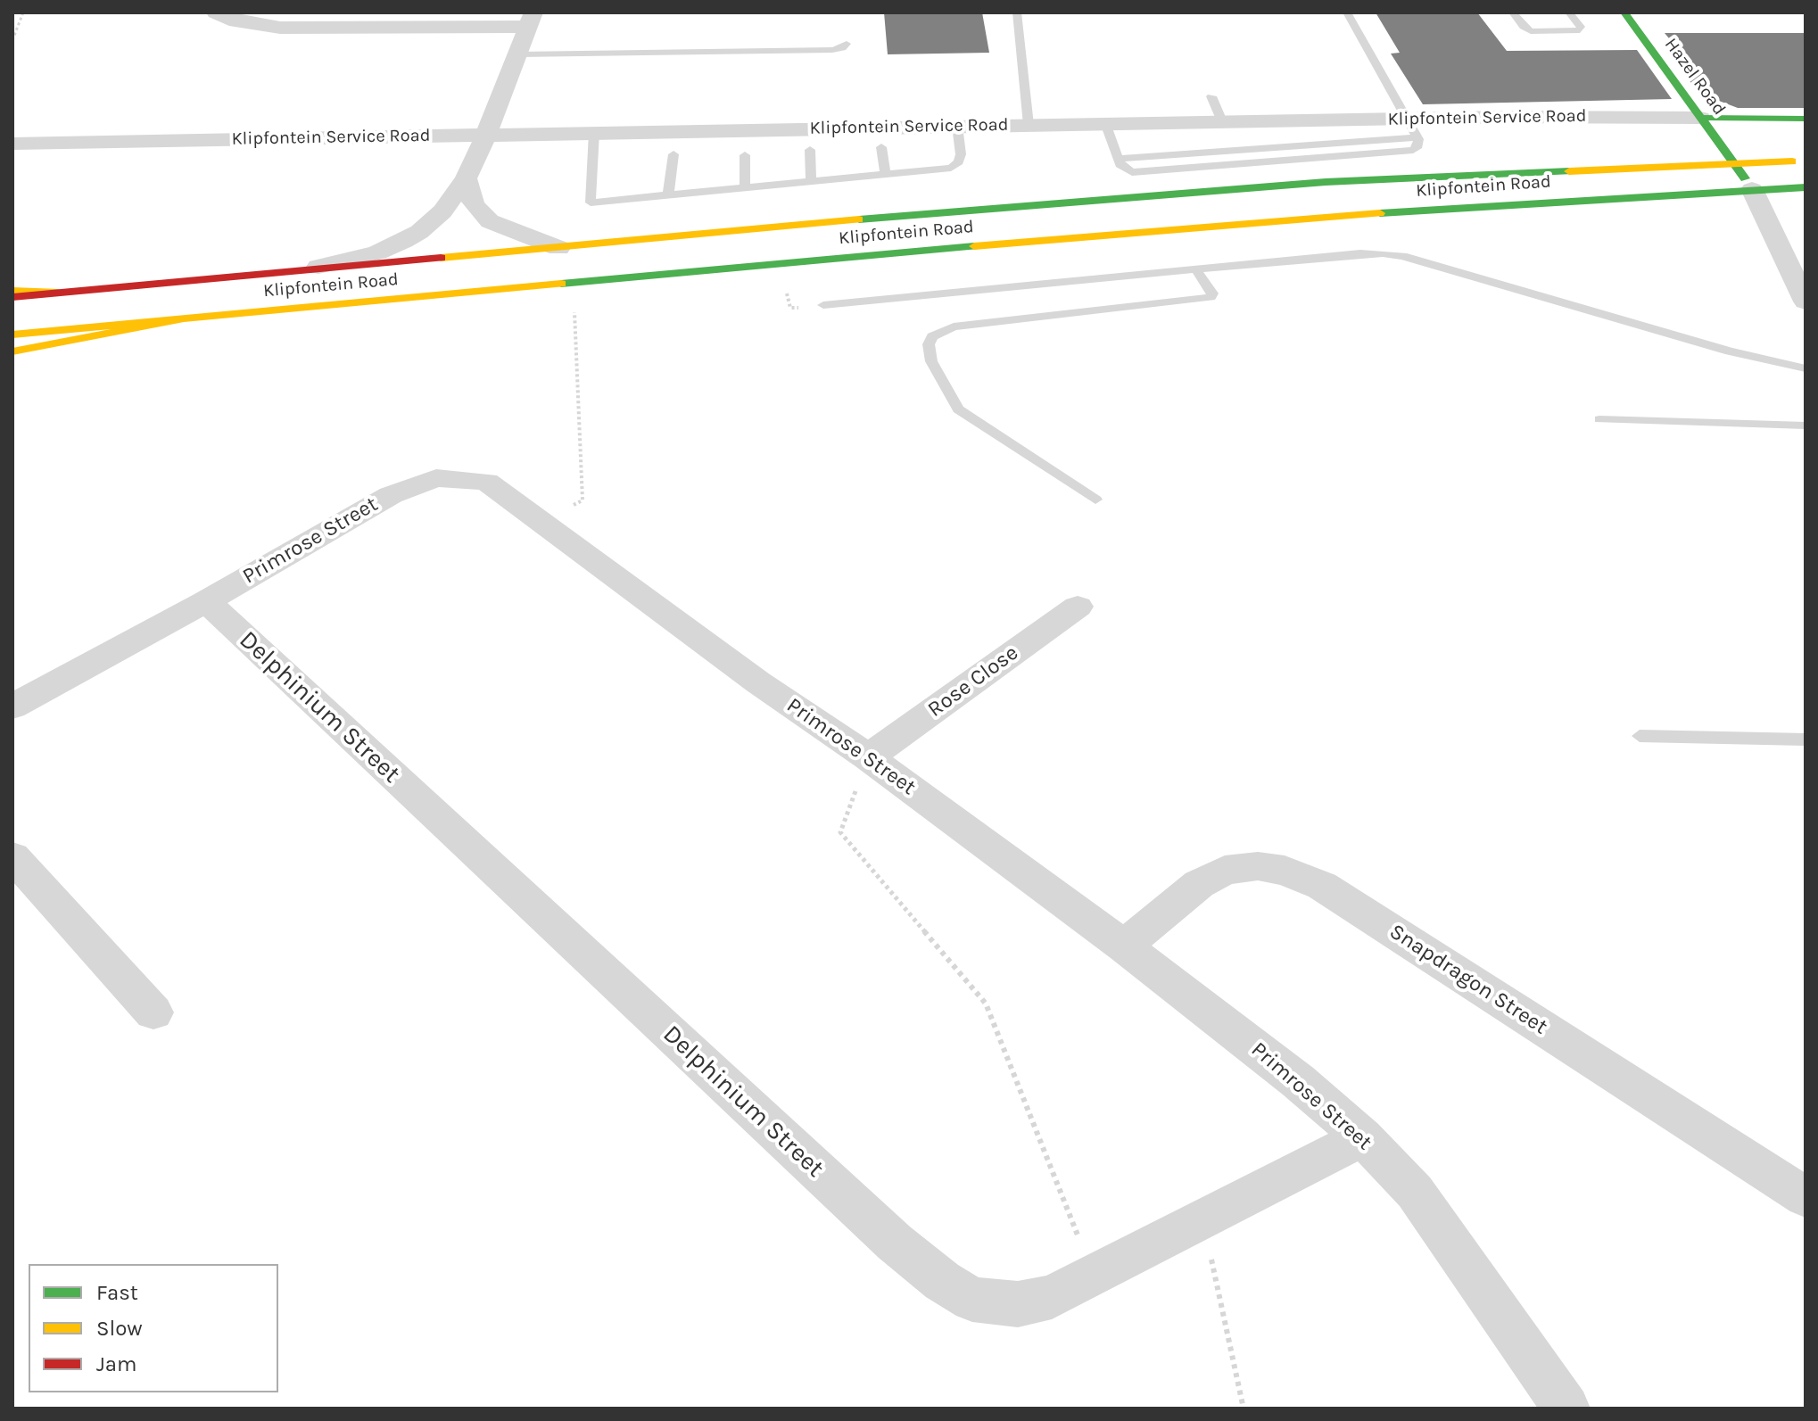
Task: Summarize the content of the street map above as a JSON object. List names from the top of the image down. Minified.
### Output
{"streets":{"main road":["Hazel Road","Klipfontein Service Road","Klipfontein Road"],"street":["Primrose Street","Rose Close","Delphinium Street","Snapdragon Street"]},"crossings":[["Hazel Road","Klipfontein Service Road"],["Hazel Road","Klipfontein Road"],["Primrose Street","Rose Close"],["Primrose Street","Delphinium Street"],["Primrose Street","Snapdragon Street"]],"legend":["Fast","Slow","Jam"]}
